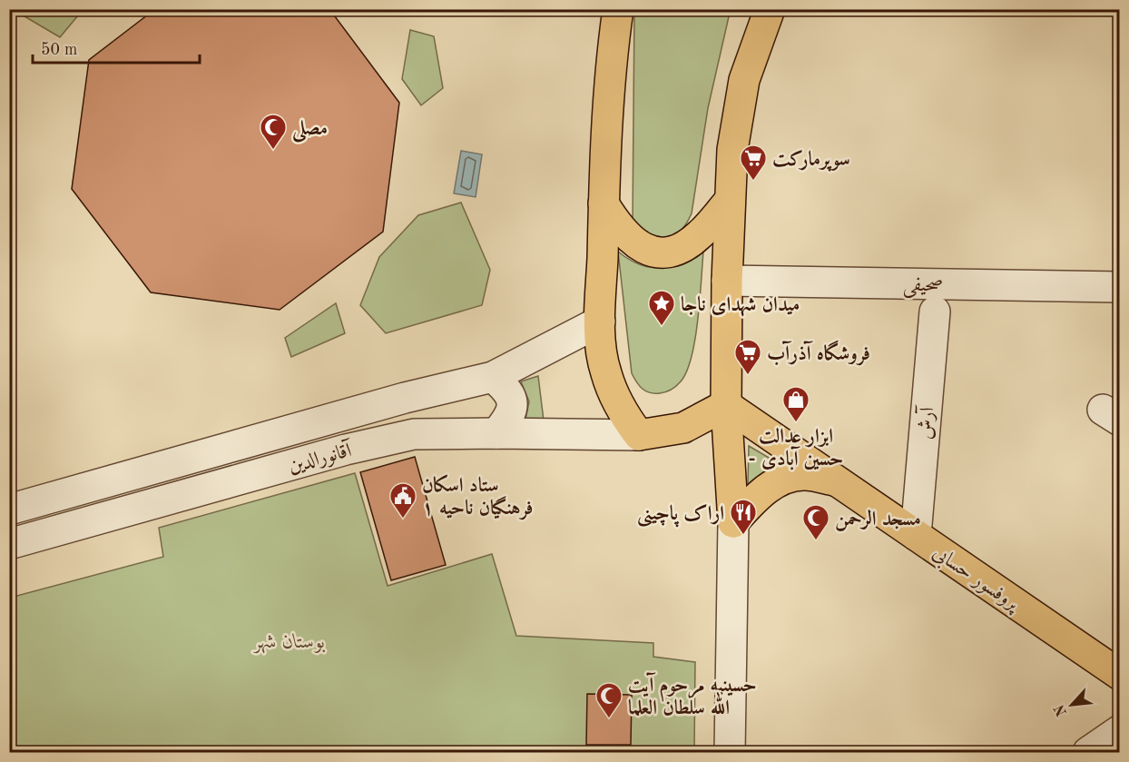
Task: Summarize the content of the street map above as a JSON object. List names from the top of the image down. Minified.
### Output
{"streets":{"main road":["پروفسور حسابی"],"street":["صحیفی","آرش","آقانورالدین"]},"crossings":[["آرش","پروفسور حسابی"]],"parks":["بوستان شهر"],"places":{"mosque":["مصلی","مسجد الرحمن","حسینیه مرحوم آیت الله سلطان العلما"],"supermarket":["سوپرمارکت","فروشگاه آذرآب"],"place":["میدان شهدای ناجا"],"shop":["ابزار عدالت - حسین آبادی"],"public building":["ستاد اسکان فرهنگیان ناحیه ۱"],"restaurant":["اراک پاچینی"]},"scale_bar":"50 m","north":"bottom left"}
